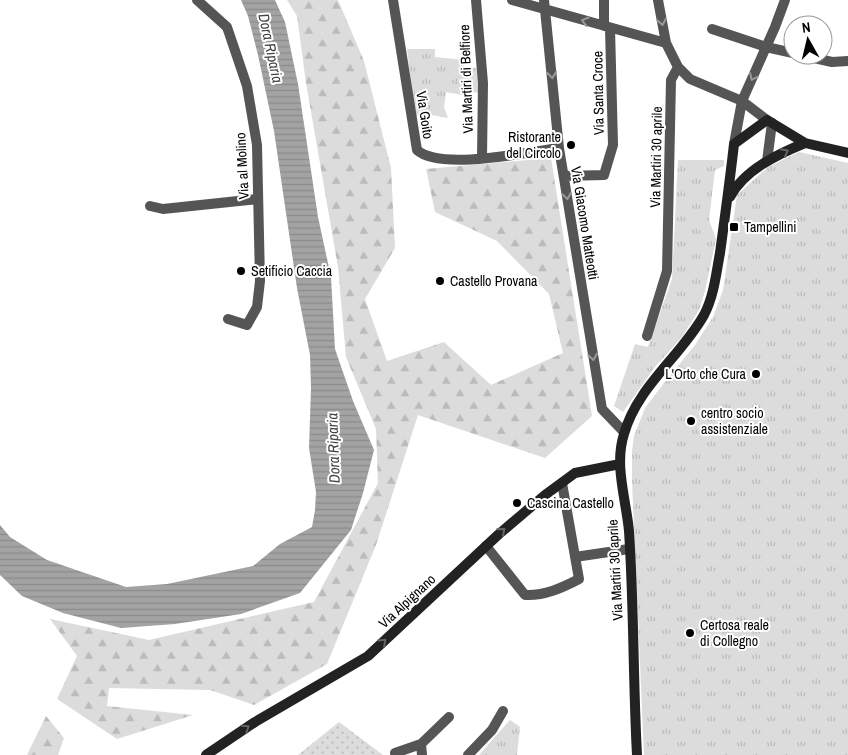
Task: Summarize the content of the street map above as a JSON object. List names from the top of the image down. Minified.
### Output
{"streets":{"street":["Via Martiri di Belfiore","Via Santa Croce","Via Goito","Via Martiri 30 aprile","Via al Molino","Via Giacomo Matteotti","Via Alpignano"]},"crossings":[["Via Martiri di Belfiore","Via Goito"],["Via Santa Croce","Via Giacomo Matteotti"],["Via Goito","Via Giacomo Matteotti"],["Via Martiri 30 aprile","Via Giacomo Matteotti"],["Via Martiri 30 aprile","Via Alpignano"]],"one_way":["Via Giacomo Matteotti","Via Alpignano"],"water":["Dora Riparia"],"places":{"other":["Ristorante del Circolo","Setificio Caccia","Castello Provana","L'Orto che Cura","centro socio assistenziale","Cascina Castello","Certosa reale di Collegno"],"transit":["Tampellini"]},"north":"top"}
